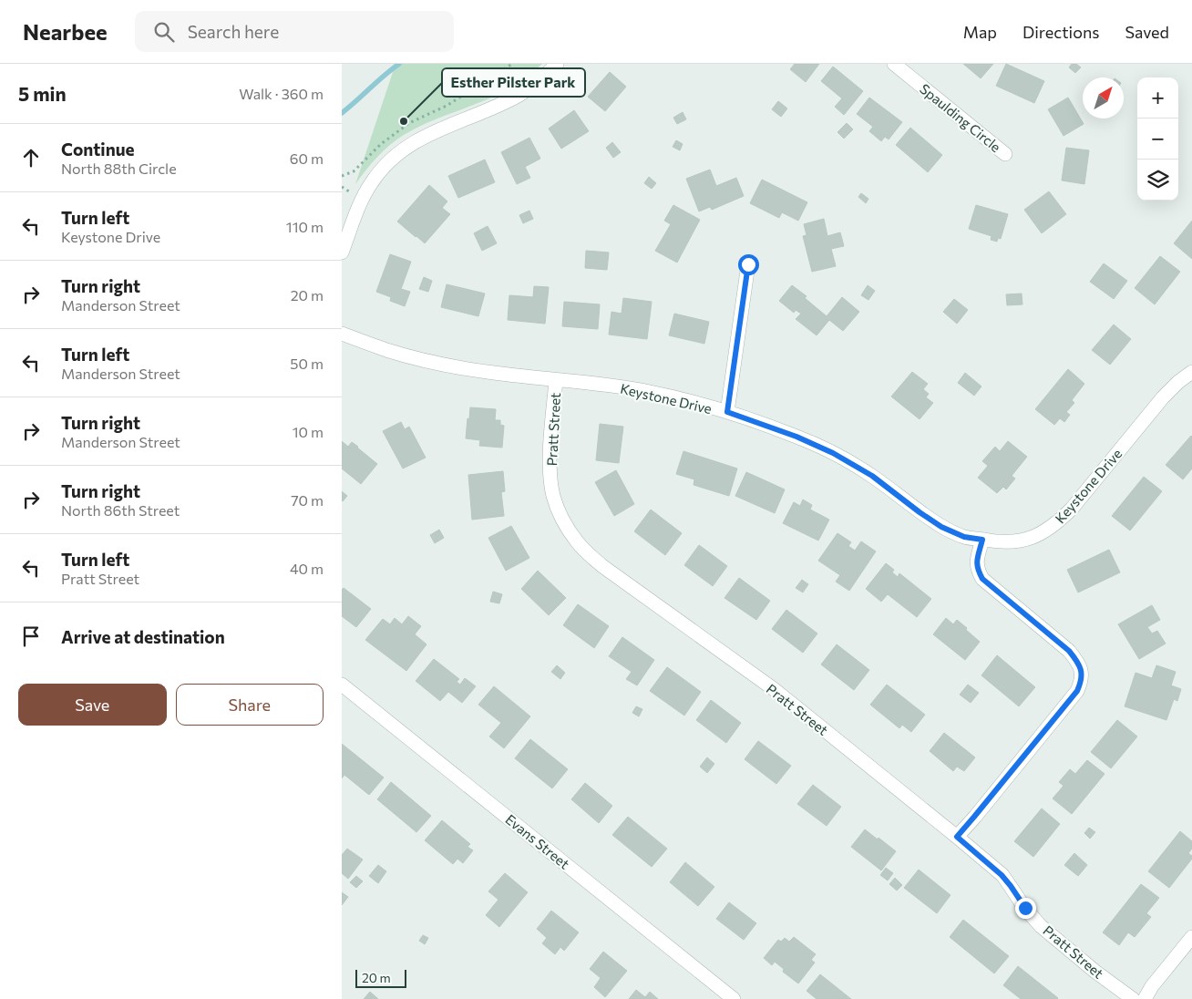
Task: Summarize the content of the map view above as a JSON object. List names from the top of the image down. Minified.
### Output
{"streets":{"street":["Spaulding Circle","Keystone Drive","Pratt Street","Evans Street"]},"crossings":[["Keystone Drive","Pratt Street"]],"places":["Esther Pilster Park"],"scale_bar":"20 m","north":"top right","page":{"header":"Nearbee","search":"Search here","nav":["Map","Directions","Saved"],"heading":["5 min","Walk · 360 m"],"map_buttons":["+","−"],"list":[["Continue","North 88th Circle","60 m"],["Turn left","Keystone Drive","110 m"],["Turn right","Manderson Street","20 m"],["Turn left","Manderson Street","50 m"],["Turn right","Manderson Street","10 m"],["Turn right","North 86th Street","70 m"],["Turn left","Pratt Street","40 m"],"Arrive at destination"],"buttons":["Save","Share"],"scale":"20 m"}}
